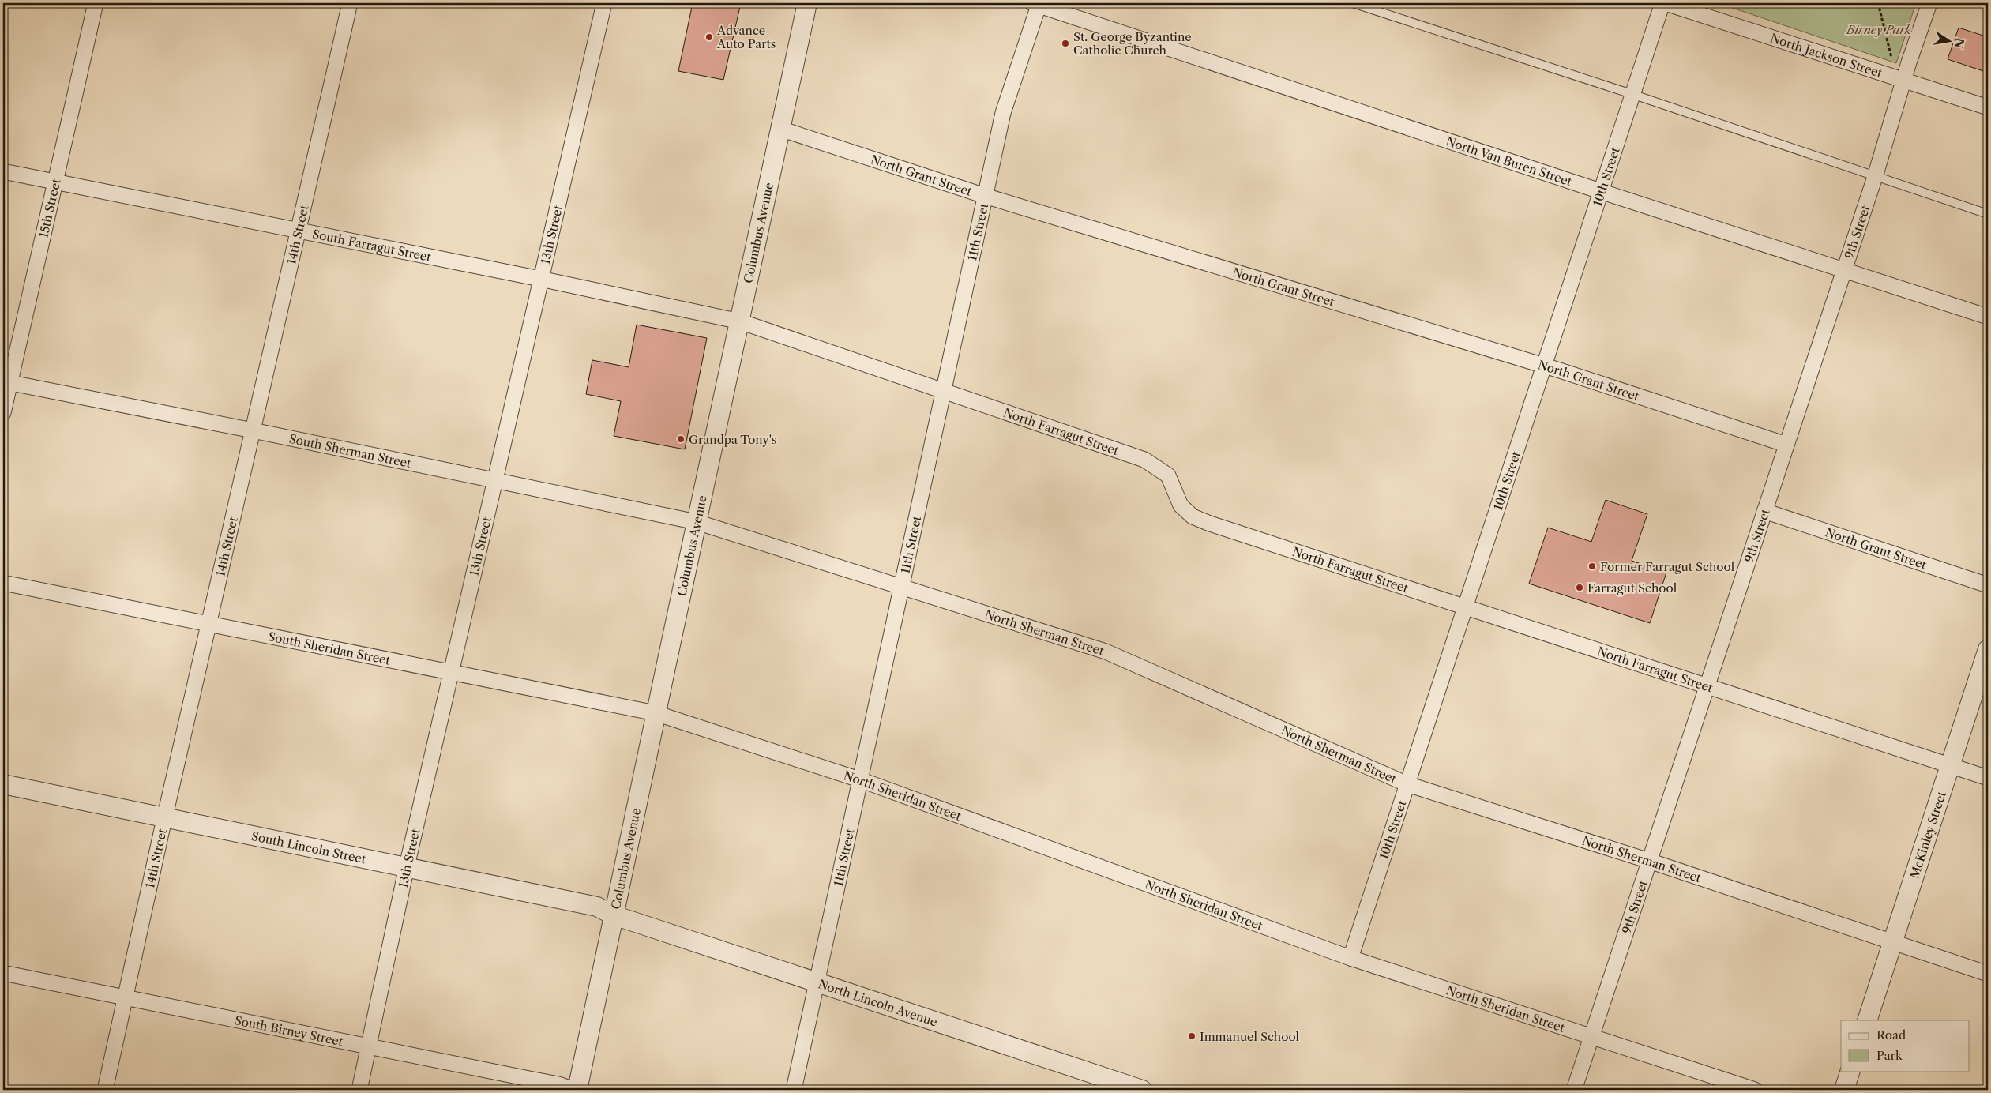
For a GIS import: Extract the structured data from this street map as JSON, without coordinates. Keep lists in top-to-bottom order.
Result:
{
  "streets": {
    "street": [
      "North Jackson Street",
      "North Van Buren Street",
      "North Grant Street",
      "10th Street",
      "15th Street",
      "9th Street",
      "11th Street",
      "Columbus Avenue",
      "14th Street",
      "13th Street",
      "South Farragut Street",
      "North Farragut Street",
      "South Sherman Street",
      "North Sherman Street",
      "South Sheridan Street",
      "North Sheridan Street",
      "McKinley Street",
      "South Lincoln Street",
      "North Lincoln Avenue",
      "South Birney Street"
    ]
  },
  "crossings": [
    ["North Jackson Street", "9th Street"],
    ["North Van Buren Street", "10th Street"],
    ["North Van Buren Street", "9th Street"],
    ["North Van Buren Street", "11th Street"],
    ["North Grant Street", "10th Street"],
    ["North Grant Street", "9th Street"],
    ["North Grant Street", "11th Street"],
    ["North Grant Street", "Columbus Avenue"],
    ["10th Street", "North Farragut Street"],
    ["10th Street", "North Sherman Street"],
    ["10th Street", "North Sheridan Street"],
    ["15th Street", "South Farragut Street"],
    ["15th Street", "South Sherman Street"],
    ["9th Street", "North Farragut Street"],
    ["9th Street", "North Sherman Street"],
    ["9th Street", "North Sheridan Street"],
    ["11th Street", "North Farragut Street"],
    ["11th Street", "North Sherman Street"],
    ["11th Street", "North Sheridan Street"],
    ["11th Street", "North Lincoln Avenue"],
    ["Columbus Avenue", "South Farragut Street"],
    ["Columbus Avenue", "North Farragut Street"],
    ["Columbus Avenue", "South Sherman Street"],
    ["Columbus Avenue", "North Sherman Street"],
    ["Columbus Avenue", "South Sheridan Street"],
    ["Columbus Avenue", "North Sheridan Street"],
    ["Columbus Avenue", "South Lincoln Street"],
    ["Columbus Avenue", "North Lincoln Avenue"],
    ["14th Street", "South Farragut Street"],
    ["14th Street", "South Sherman Street"],
    ["14th Street", "South Sheridan Street"],
    ["14th Street", "South Lincoln Street"],
    ["14th Street", "South Birney Street"],
    ["13th Street", "South Farragut Street"],
    ["13th Street", "South Sherman Street"],
    ["13th Street", "South Sheridan Street"],
    ["13th Street", "South Lincoln Street"],
    ["13th Street", "South Birney Street"],
    ["South Farragut Street", "North Farragut Street"],
    ["North Farragut Street", "McKinley Street"],
    ["South Sherman Street", "North Sherman Street"],
    ["North Sherman Street", "McKinley Street"],
    ["South Sheridan Street", "North Sheridan Street"],
    ["South Lincoln Street", "North Lincoln Avenue"]
  ],
  "parks": ["Birney Park"],
  "places": [
    "Advance Auto Parts",
    "St. George Byzantine Catholic Church",
    "Grandpa Tony's",
    "Former Farragut School",
    "Farragut School",
    "Immanuel School"
  ],
  "legend": ["Road", "Park"],
  "north": "right"
}
